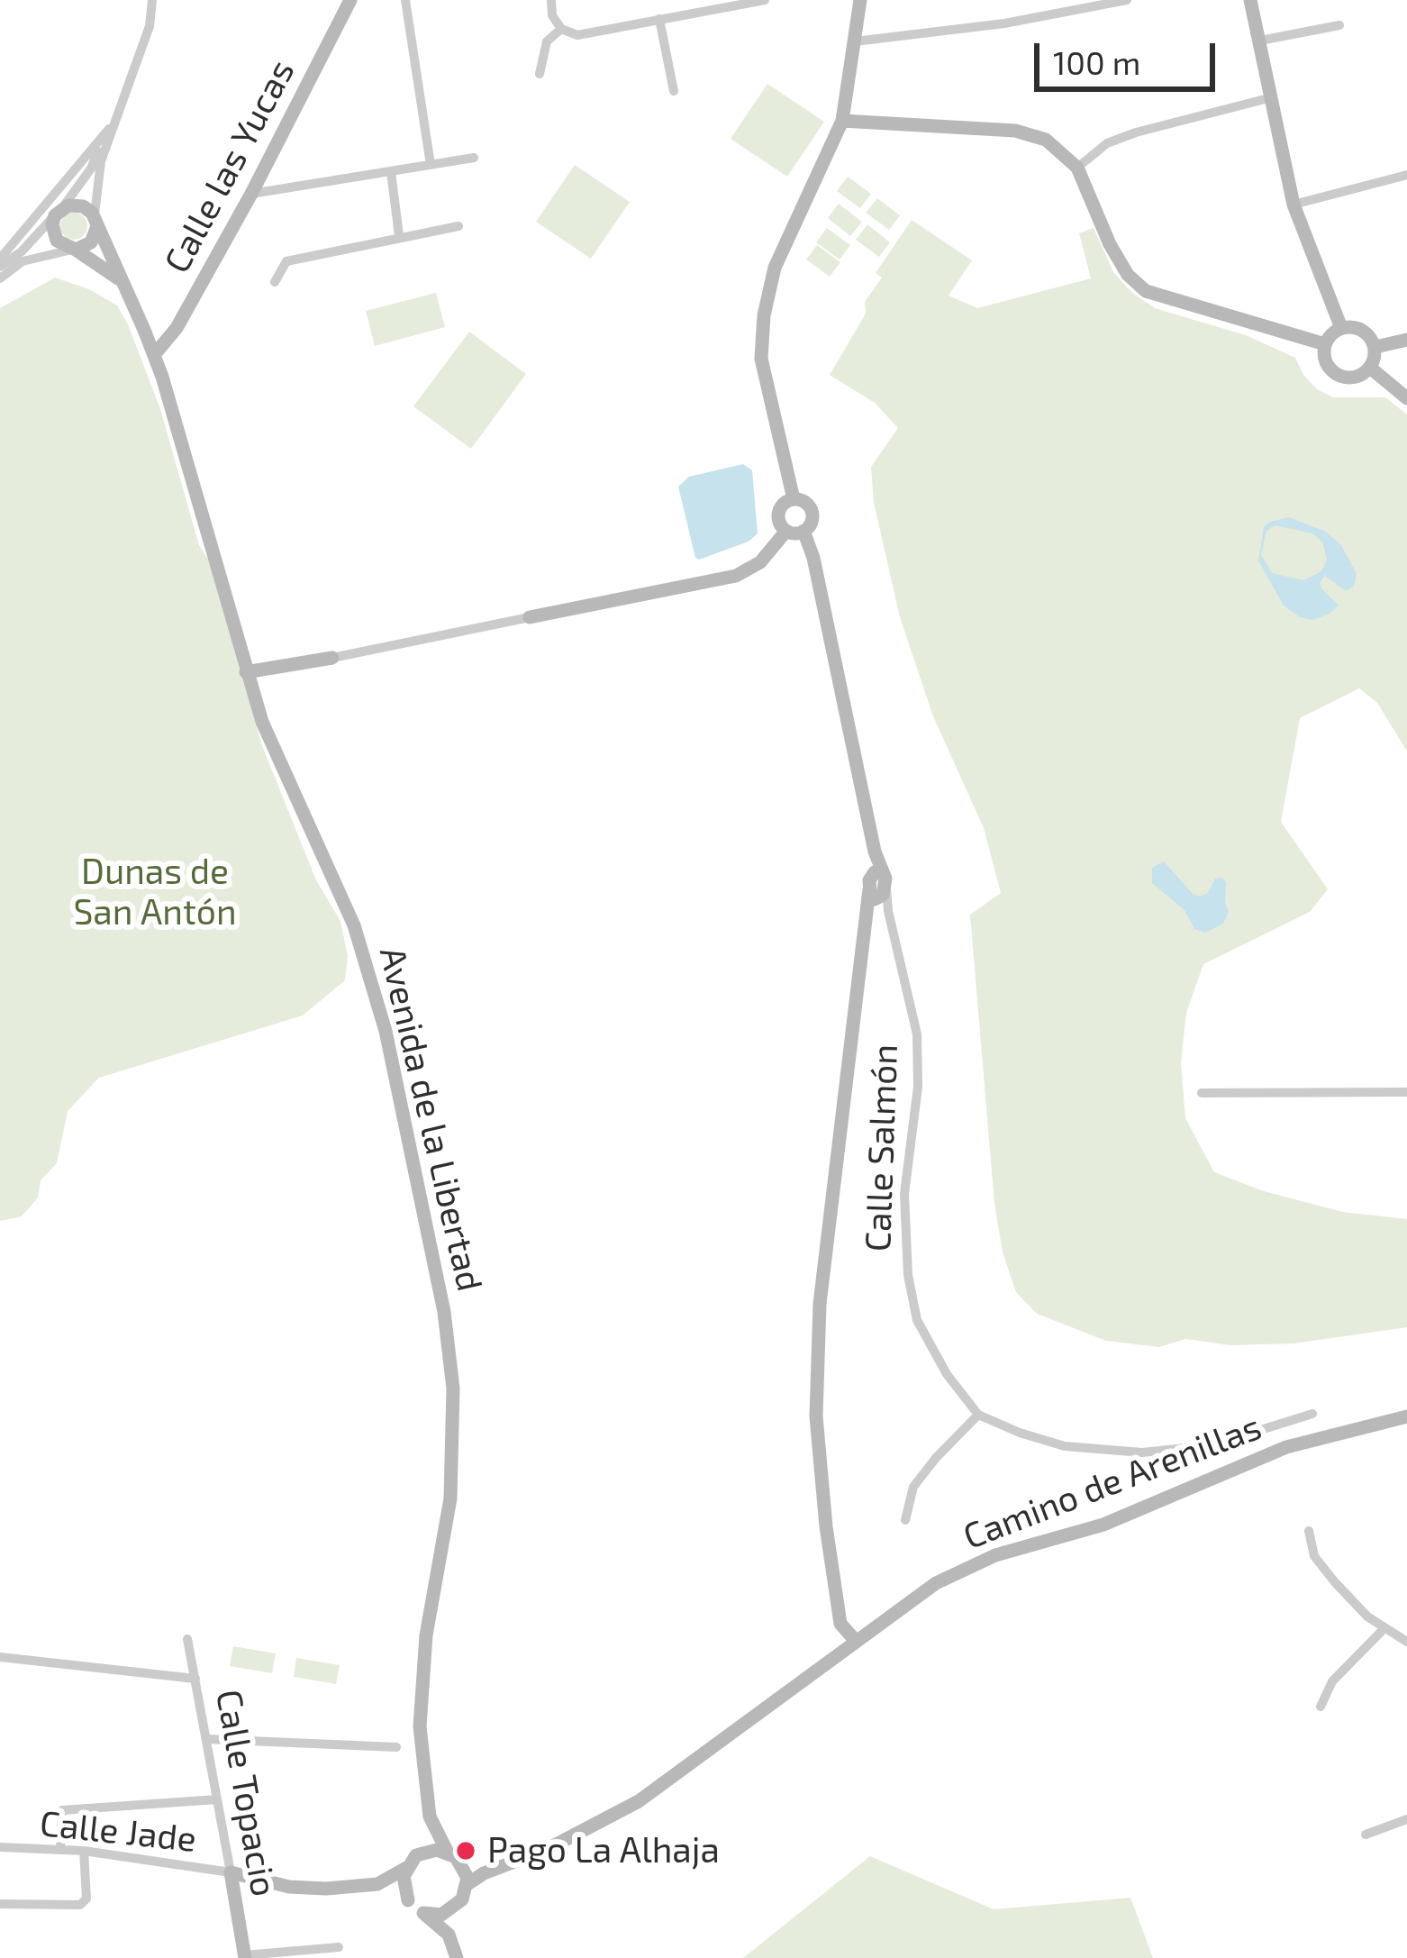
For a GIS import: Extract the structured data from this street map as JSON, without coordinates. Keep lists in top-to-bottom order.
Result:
{
  "streets": {
    "street": [
      "Calle las Yucas",
      "Avenida de la Libertad",
      "Calle Salmón",
      "Camino de Arenillas",
      "Calle Topacio",
      "Calle Jade"
    ]
  },
  "crossings": [
    ["Calle las Yucas", "Avenida de la Libertad"],
    ["Avenida de la Libertad", "Camino de Arenillas"],
    ["Calle Topacio", "Calle Jade"]
  ],
  "parks": ["Dunas de San Antón"],
  "places": ["Pago La Alhaja"],
  "scale_bar": "100 m"
}
